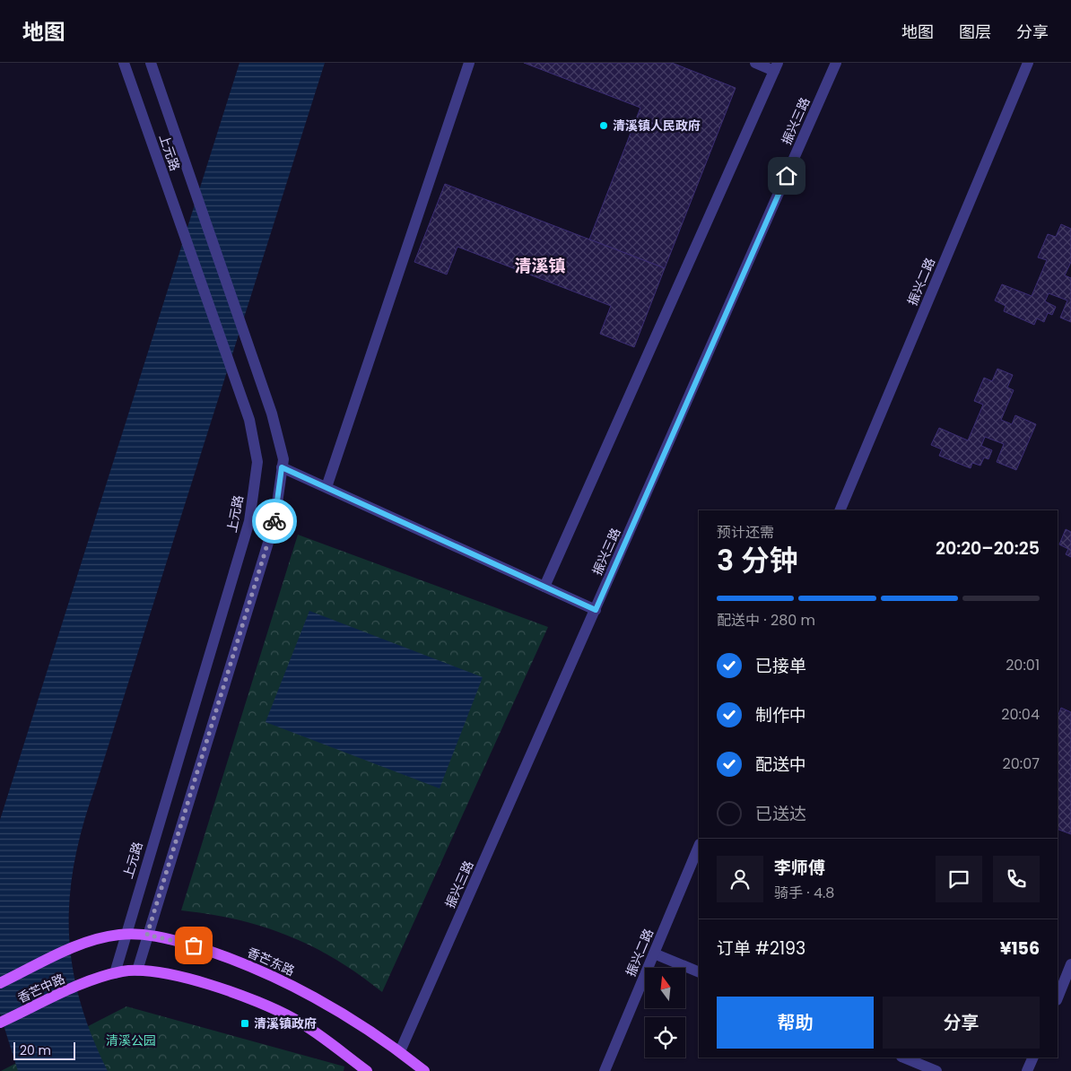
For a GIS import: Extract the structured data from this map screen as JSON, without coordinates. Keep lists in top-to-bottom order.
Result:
{
  "streets": {
    "main road": ["香芒东路", "香芒中路"],
    "street": ["振兴三路", "上元路", "振兴二路"]
  },
  "crossings": [
    ["振兴三路", "香芒东路"],
    ["上元路", "香芒东路"],
    ["上元路", "香芒中路"],
    ["香芒东路", "香芒中路"]
  ],
  "districts": ["清溪镇"],
  "parks": ["清溪公园"],
  "places": {
    "other": ["清溪镇人民政府"],
    "transit": ["清溪镇政府"]
  },
  "scale_bar": "20 m",
  "north": "top",
  "page": {
    "header": "地图",
    "nav": ["地图", "图层", "分享"],
    "heading": ["3 分钟", "预计还需", "20:20–20:25"],
    "panel": [
      "李师傅",
      "骑手 · 4.8",
      "订单 #2193",
      "¥156"
    ],
    "bar": "配送中 · 280 m",
    "list": [
      ["已接单", "20:01"],
      ["制作中", "20:04"],
      ["配送中", "20:07"],
      "已送达"
    ],
    "buttons": ["帮助", "分享"],
    "scale": "20 m"
  }
}
